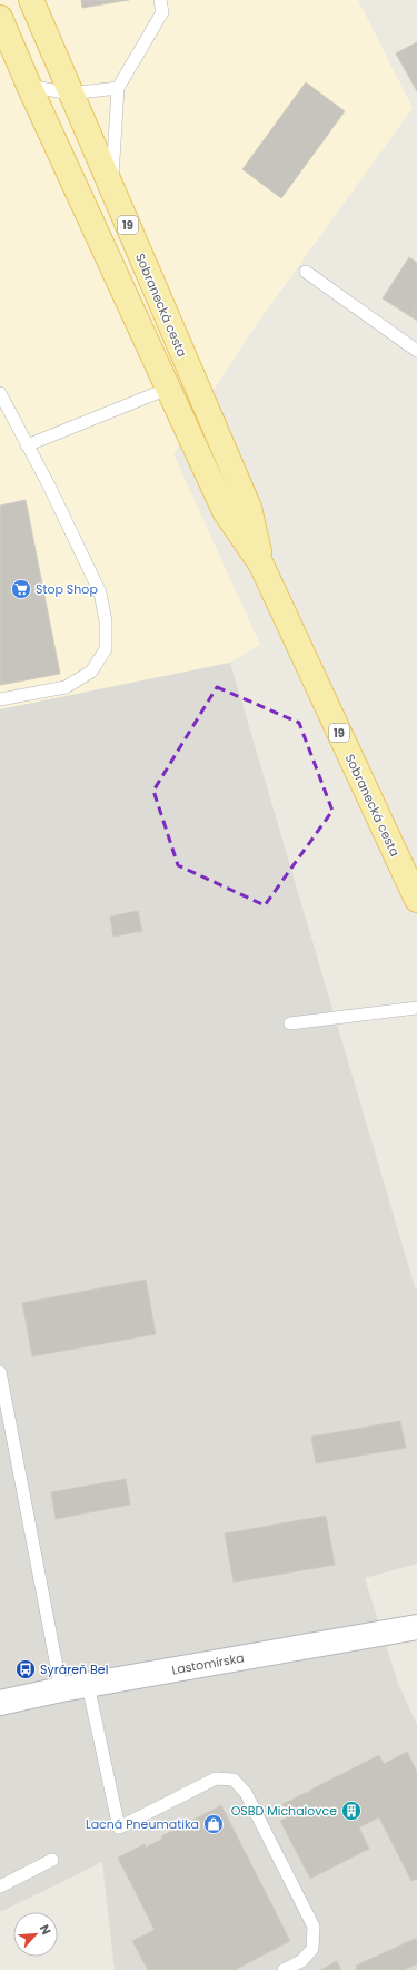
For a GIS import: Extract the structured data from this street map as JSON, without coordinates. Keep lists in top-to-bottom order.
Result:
{
  "streets": {
    "main road": ["19", "Sobranecká cesta"],
    "street": ["Lastomírska"]
  },
  "places": {
    "supermarket": ["Stop Shop"],
    "bus stop": ["Syráreň Bel"],
    "building": ["OSBD Michalovce"],
    "shop": ["Lacná Pneumatika"]
  },
  "north": "top right"
}
